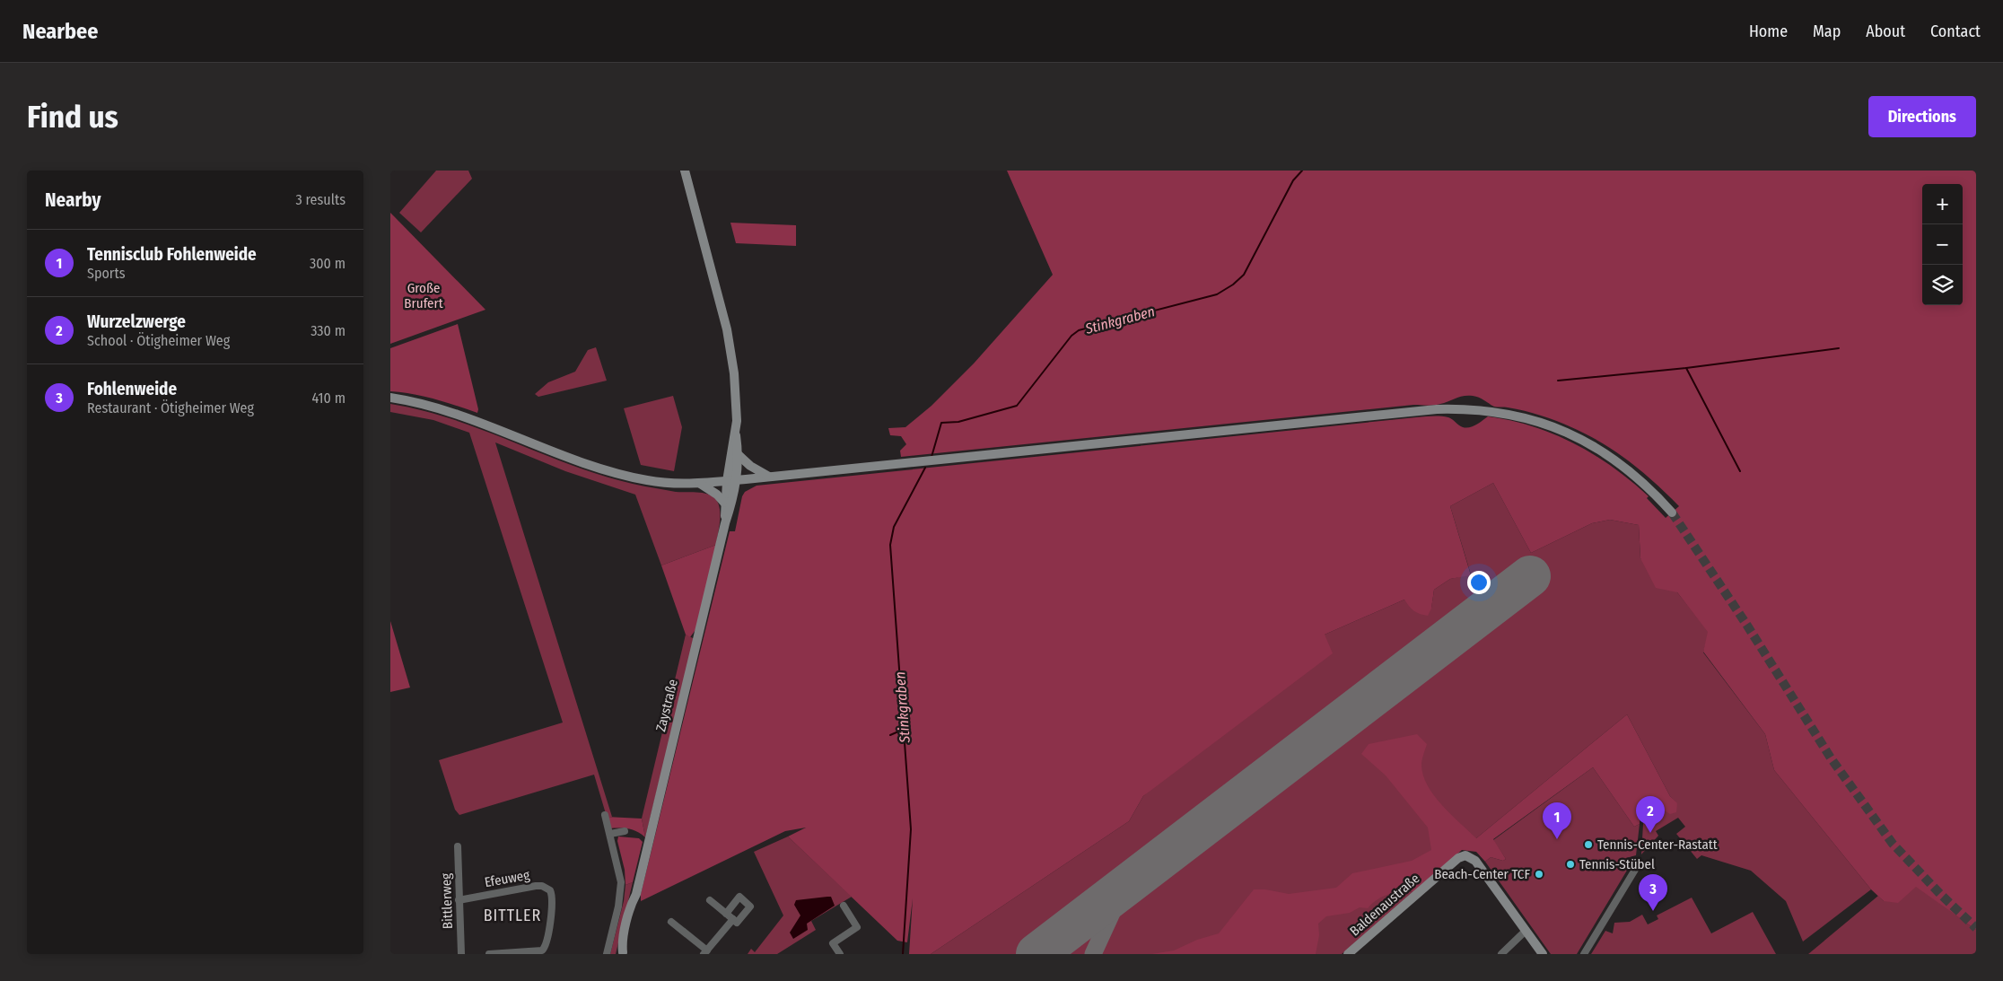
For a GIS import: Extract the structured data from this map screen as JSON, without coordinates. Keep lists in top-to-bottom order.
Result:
{
  "streets": {
    "main road": ["Zaystraße", "Baldenaustraße"],
    "street": ["Efeuweg", "Bittlerweg"]
  },
  "crossings": [
    ["Efeuweg", "Bittlerweg"]
  ],
  "districts": ["BITTLER"],
  "water": ["Stinkgraben"],
  "parks": ["Große Brufert"],
  "places": ["Tennis-Center-Rastatt", "Tennis-Stübel", "Beach-Center TCF"],
  "page": {
    "header": "Nearbee",
    "nav": [
      "Home",
      "Map",
      "About",
      "Contact"
    ],
    "buttons": "Directions",
    "title": "Find us",
    "heading": ["Nearby", "3 results"],
    "map_buttons": ["+", "−"],
    "list": [
      {
        "mark": "1",
        "name": "Tennisclub Fohlenweide",
        "note": "Sports",
        "value": "300 m"
      },
      {
        "mark": "2",
        "name": "Wurzelzwerge",
        "note": "School · Ötigheimer Weg",
        "value": "330 m"
      },
      {
        "mark": "3",
        "name": "Fohlenweide",
        "note": "Restaurant · Ötigheimer Weg",
        "value": "410 m"
      }
    ],
    "pins": ["2", "1", "3"]
  }
}
